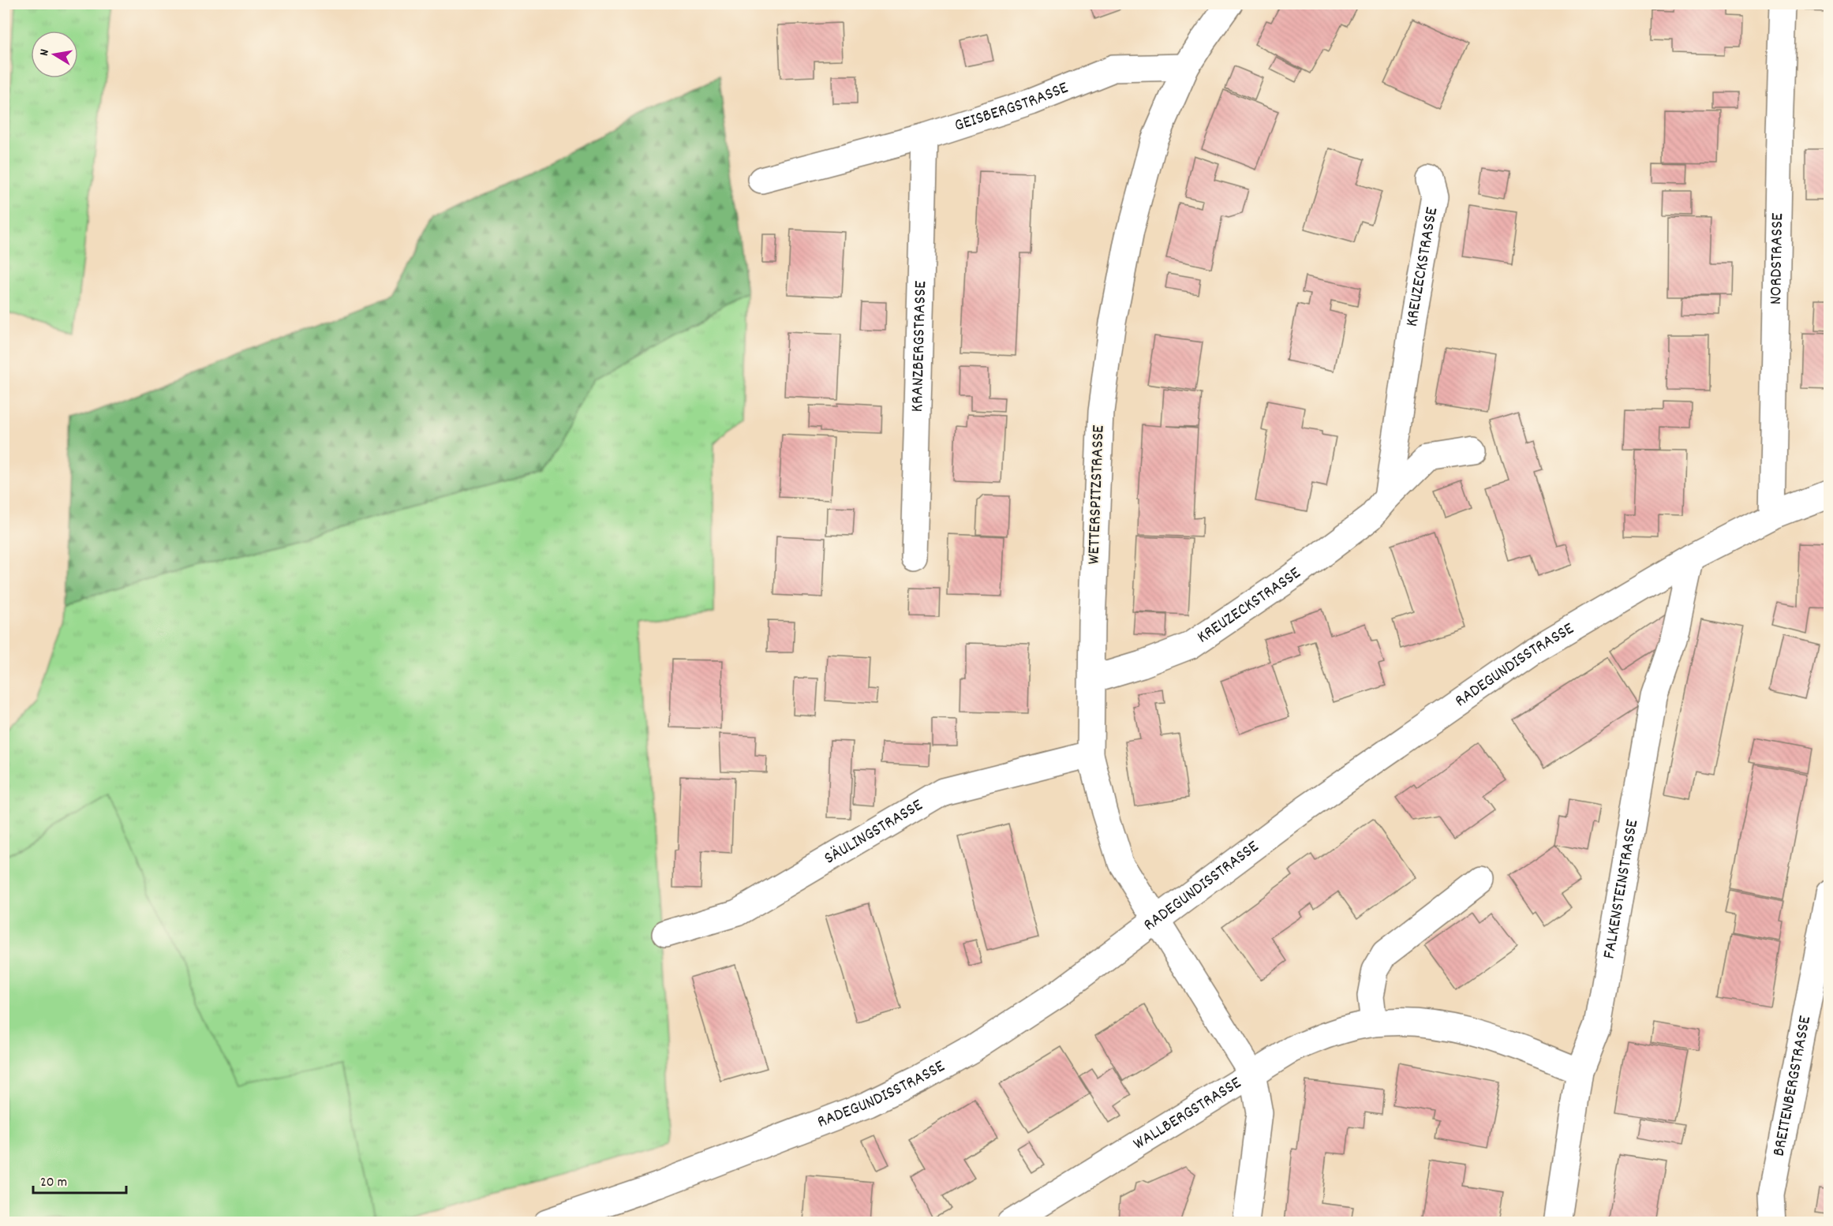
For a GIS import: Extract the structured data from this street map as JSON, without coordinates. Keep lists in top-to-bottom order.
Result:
{
  "streets": {
    "street": [
      "GEISBERGSTRASSE",
      "NORDSTRASSE",
      "KREUZECKSTRASSE",
      "KRANZBERGSTRASSE",
      "WETTERSPITZSTRASSE",
      "RADEGUNDISSTRASSE",
      "SÄULINGSTRASSE",
      "FALKENSTEINSTRASSE",
      "BREITENBERGSTRASSE",
      "WALLBERGSTRASSE"
    ]
  },
  "crossings": [
    ["GEISBERGSTRASSE", "KRANZBERGSTRASSE"],
    ["GEISBERGSTRASSE", "WETTERSPITZSTRASSE"],
    ["NORDSTRASSE", "RADEGUNDISSTRASSE"],
    ["KREUZECKSTRASSE", "WETTERSPITZSTRASSE"],
    ["WETTERSPITZSTRASSE", "RADEGUNDISSTRASSE"],
    ["WETTERSPITZSTRASSE", "SÄULINGSTRASSE"],
    ["WETTERSPITZSTRASSE", "WALLBERGSTRASSE"],
    ["RADEGUNDISSTRASSE", "FALKENSTEINSTRASSE"],
    ["FALKENSTEINSTRASSE", "WALLBERGSTRASSE"]
  ],
  "scale_bar": "20 m",
  "north": "left"
}
